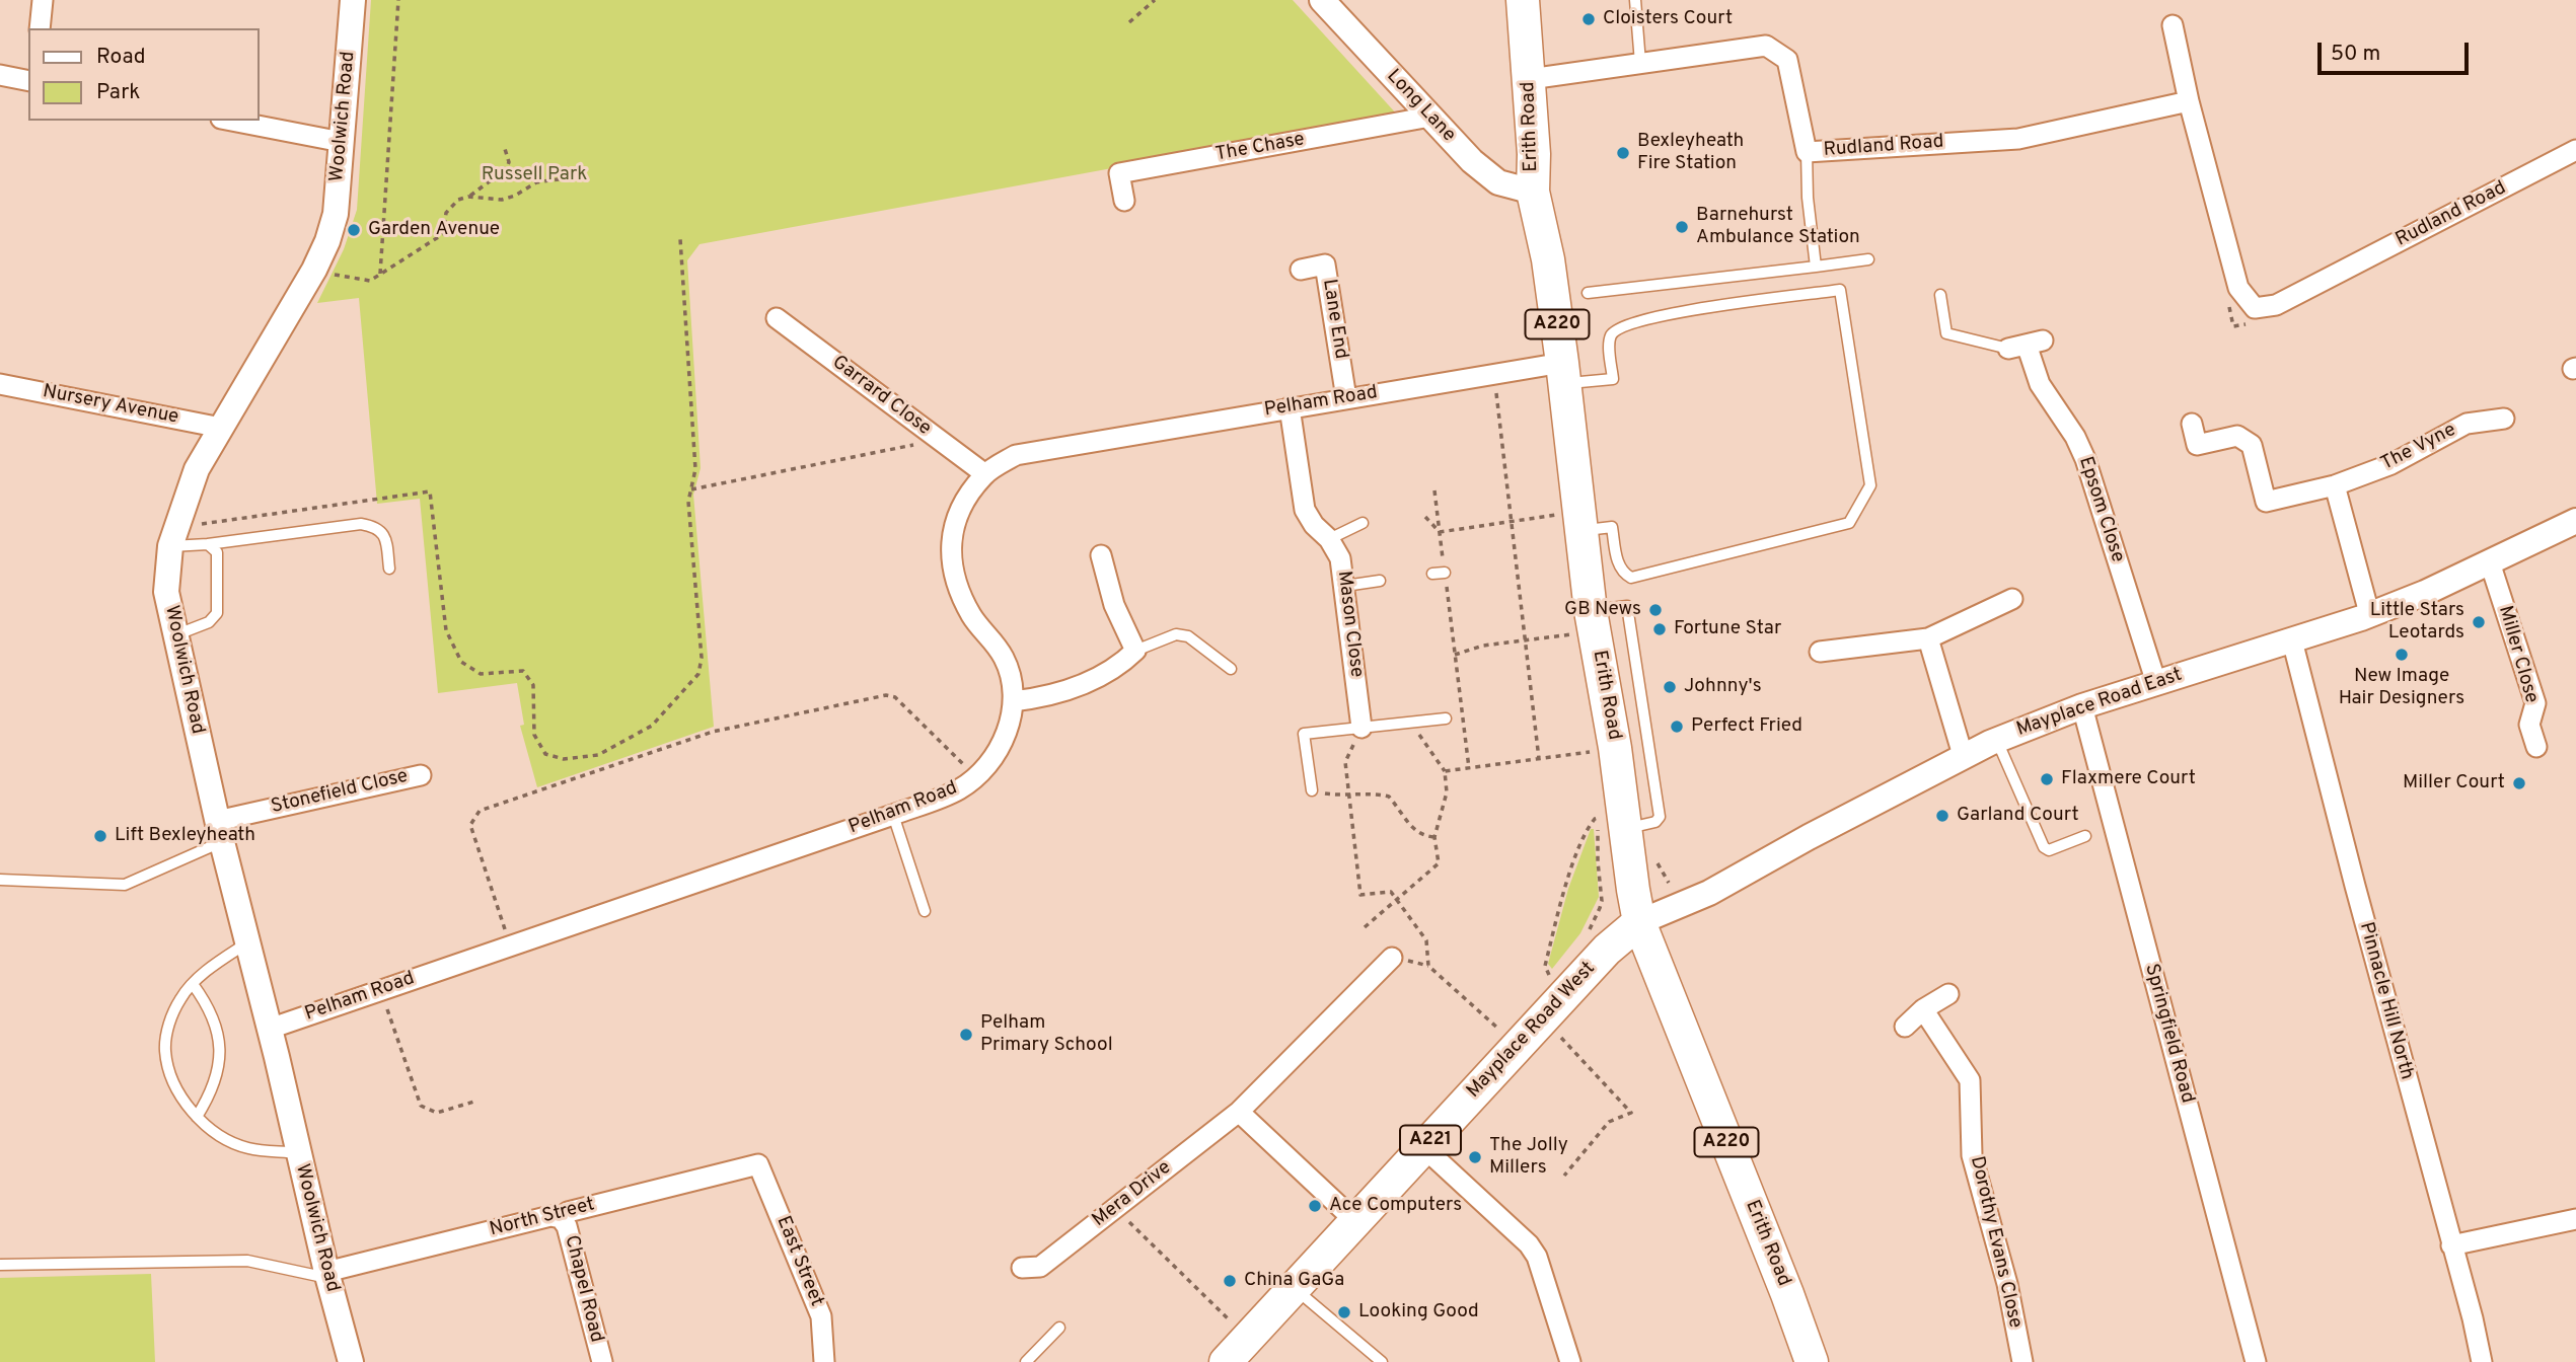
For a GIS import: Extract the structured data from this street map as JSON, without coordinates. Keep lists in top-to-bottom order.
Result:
{
  "streets": {
    "main road": [
      "Erith Road",
      "A220",
      "Mayplace Road West",
      "A221"
    ],
    "street": [
      "Long Lane",
      "Woolwich Road",
      "Rudland Road",
      "The Chase",
      "Lane End",
      "Garrard Close",
      "Pelham Road",
      "Nursery Avenue",
      "The Vyne",
      "Epsom Close",
      "Mason Close",
      "Miller Close",
      "Mayplace Road East",
      "Stonefield Close",
      "Pinnacle Hill North",
      "Springfield Road",
      "Mera Drive",
      "North Street",
      "Dorothy Evans Close",
      "East Street",
      "Chapel Road"
    ]
  },
  "crossings": [
    ["Long Lane", "Erith Road"],
    ["Long Lane", "The Chase"],
    ["Woolwich Road", "Pelham Road"],
    ["Woolwich Road", "Nursery Avenue"],
    ["Woolwich Road", "Stonefield Close"],
    ["Woolwich Road", "North Street"],
    ["Erith Road", "Rudland Road"],
    ["Erith Road", "Pelham Road"],
    ["Erith Road", "Mayplace Road East"],
    ["Erith Road", "Mayplace Road West"],
    ["Lane End", "Pelham Road"],
    ["Garrard Close", "Pelham Road"],
    ["Pelham Road", "Mason Close"],
    ["Epsom Close", "Mayplace Road East"],
    ["Miller Close", "Mayplace Road East"],
    ["Mayplace Road East", "Pinnacle Hill North"],
    ["Mayplace Road East", "Mayplace Road West"],
    ["Mayplace Road East", "Springfield Road"],
    ["North Street", "East Street"],
    ["North Street", "Chapel Road"]
  ],
  "parks": ["Russell Park"],
  "places": [
    "Cloisters Court",
    "Bexleyheath Fire Station",
    "Barnehurst Ambulance Station",
    "Garden Avenue",
    "GB News",
    "Little Stars Leotards",
    "Fortune Star",
    "New Image Hair Designers",
    "Johnny's",
    "Perfect Fried",
    "Flaxmere Court",
    "Miller Court",
    "Garland Court",
    "Lift Bexleyheath",
    "Pelham Primary School",
    "The Jolly Millers",
    "Ace Computers",
    "China GaGa",
    "Looking Good"
  ],
  "legend": ["Road", "Park"],
  "scale_bar": "50 m"
}
